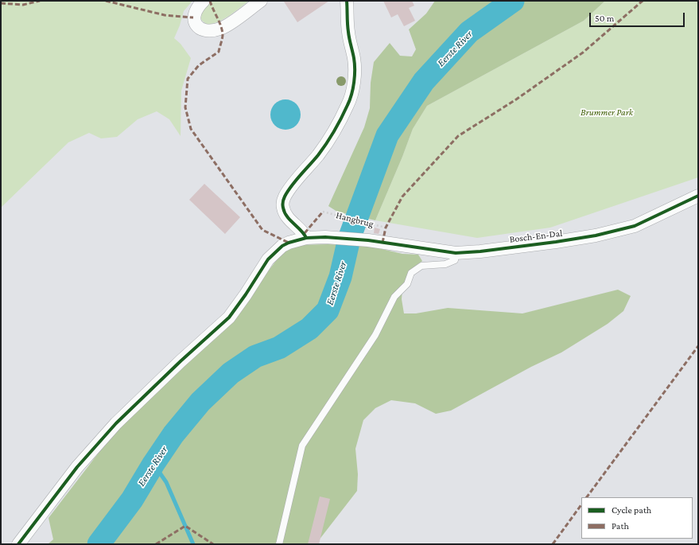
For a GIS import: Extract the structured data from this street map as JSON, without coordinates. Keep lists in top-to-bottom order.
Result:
{
  "streets": {
    "street": ["Bosch-En-Dal"],
    "path": ["Hangbrug"]
  },
  "water": ["Eerste River"],
  "parks": ["Brummer Park"],
  "legend": ["Cycle path", "Path"],
  "scale_bar": "50 m"
}
